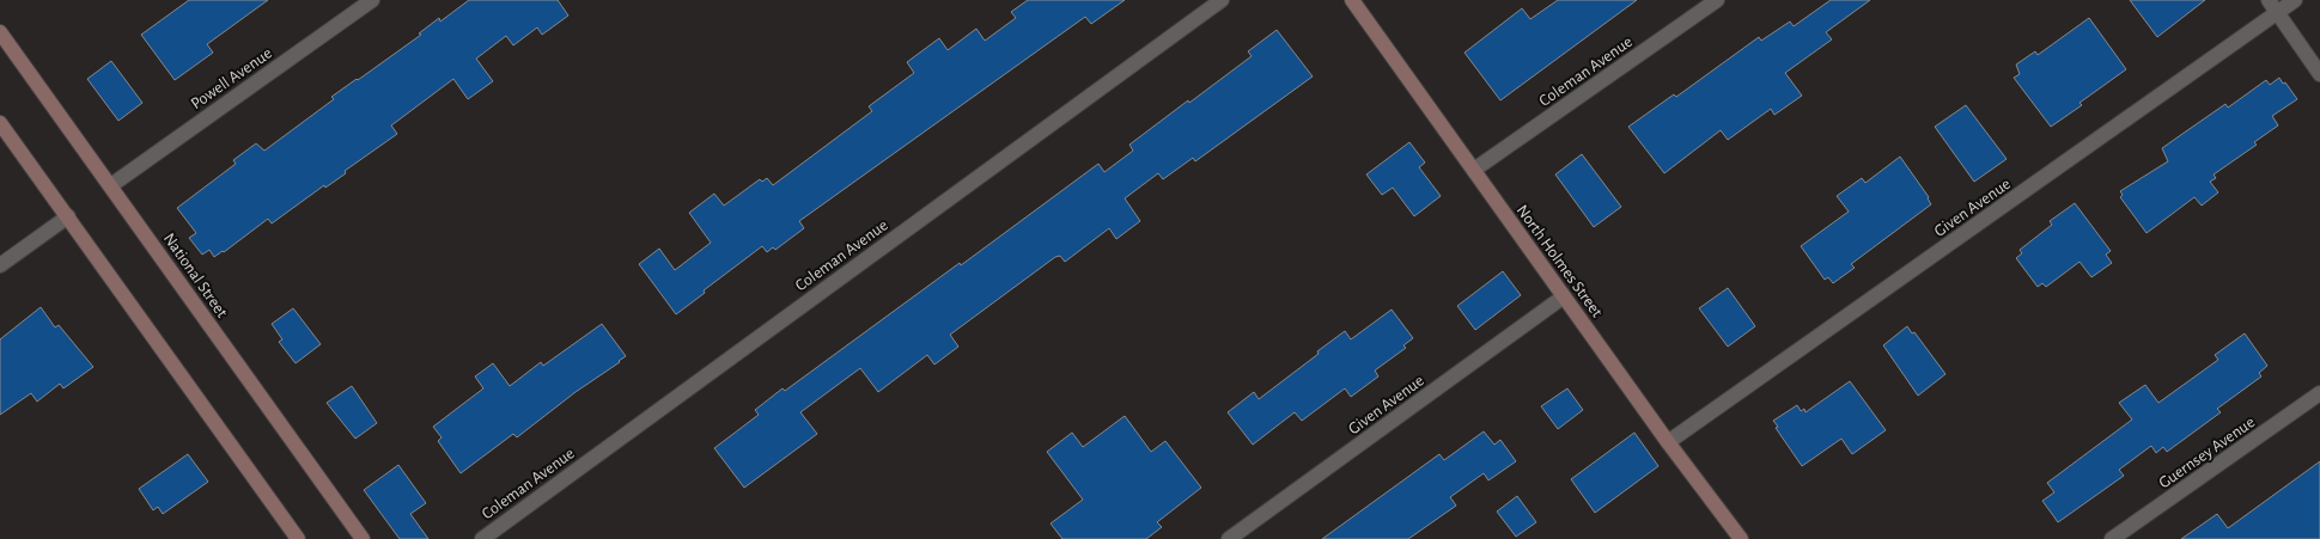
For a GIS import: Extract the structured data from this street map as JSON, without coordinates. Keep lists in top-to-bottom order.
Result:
{
  "streets": {
    "main road": ["North Holmes Street", "National Street"],
    "street": [
      "Coleman Avenue",
      "Powell Avenue",
      "Given Avenue",
      "Guernsey Avenue"
    ]
  },
  "crossings": [
    ["Coleman Avenue", "North Holmes Street"],
    ["Powell Avenue", "National Street"],
    ["Given Avenue", "North Holmes Street"]
  ]
}
